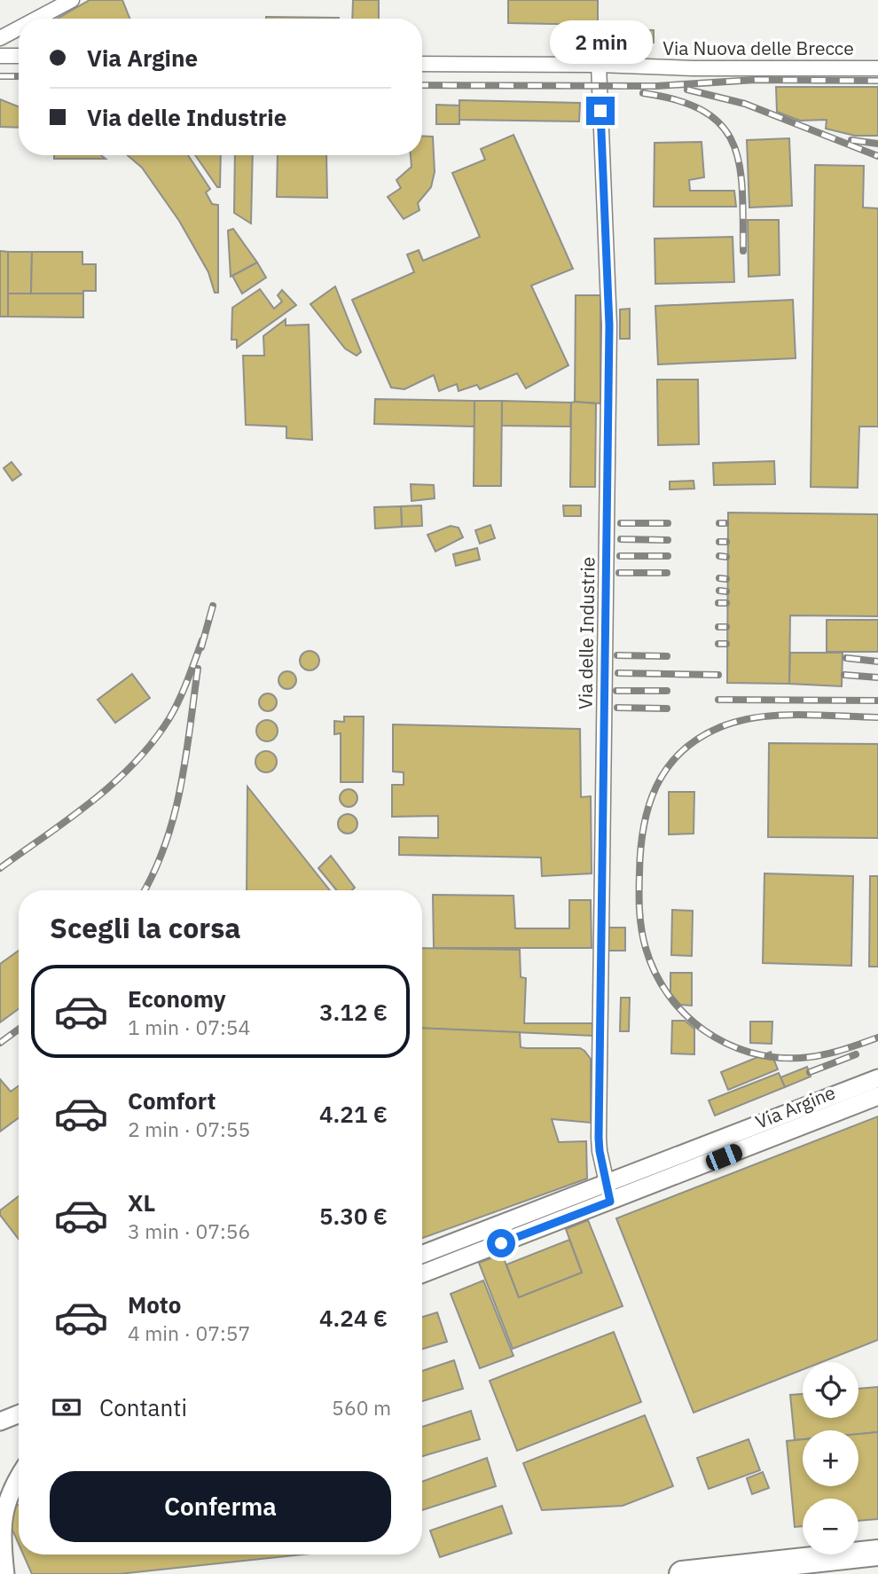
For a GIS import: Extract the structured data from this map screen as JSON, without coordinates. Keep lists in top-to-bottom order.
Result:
{
  "streets": {
    "street": ["Via Nuova delle Brecce", "Via delle Industrie", "Via Argine"]
  },
  "crossings": [
    ["Via Nuova delle Brecce", "Via delle Industrie"],
    ["Via delle Industrie", "Via Argine"]
  ],
  "page": {
    "banner": ["Via Argine", "Via delle Industrie"],
    "bubble": "2 min",
    "heading": "Scegli la corsa",
    "list": [
      {
        "name": "Economy",
        "note": "1 min · 07:54",
        "value": "3.12 €"
      },
      {
        "name": "Comfort",
        "note": "2 min · 07:55",
        "value": "4.21 €"
      },
      {
        "name": "XL",
        "note": "3 min · 07:56",
        "value": "5.30 €"
      },
      {
        "name": "Moto",
        "note": "4 min · 07:57",
        "value": "4.24 €"
      }
    ],
    "map_buttons": ["+", "−"],
    "pay": ["Contanti", "560 m"],
    "buttons": "Conferma"
  }
}
